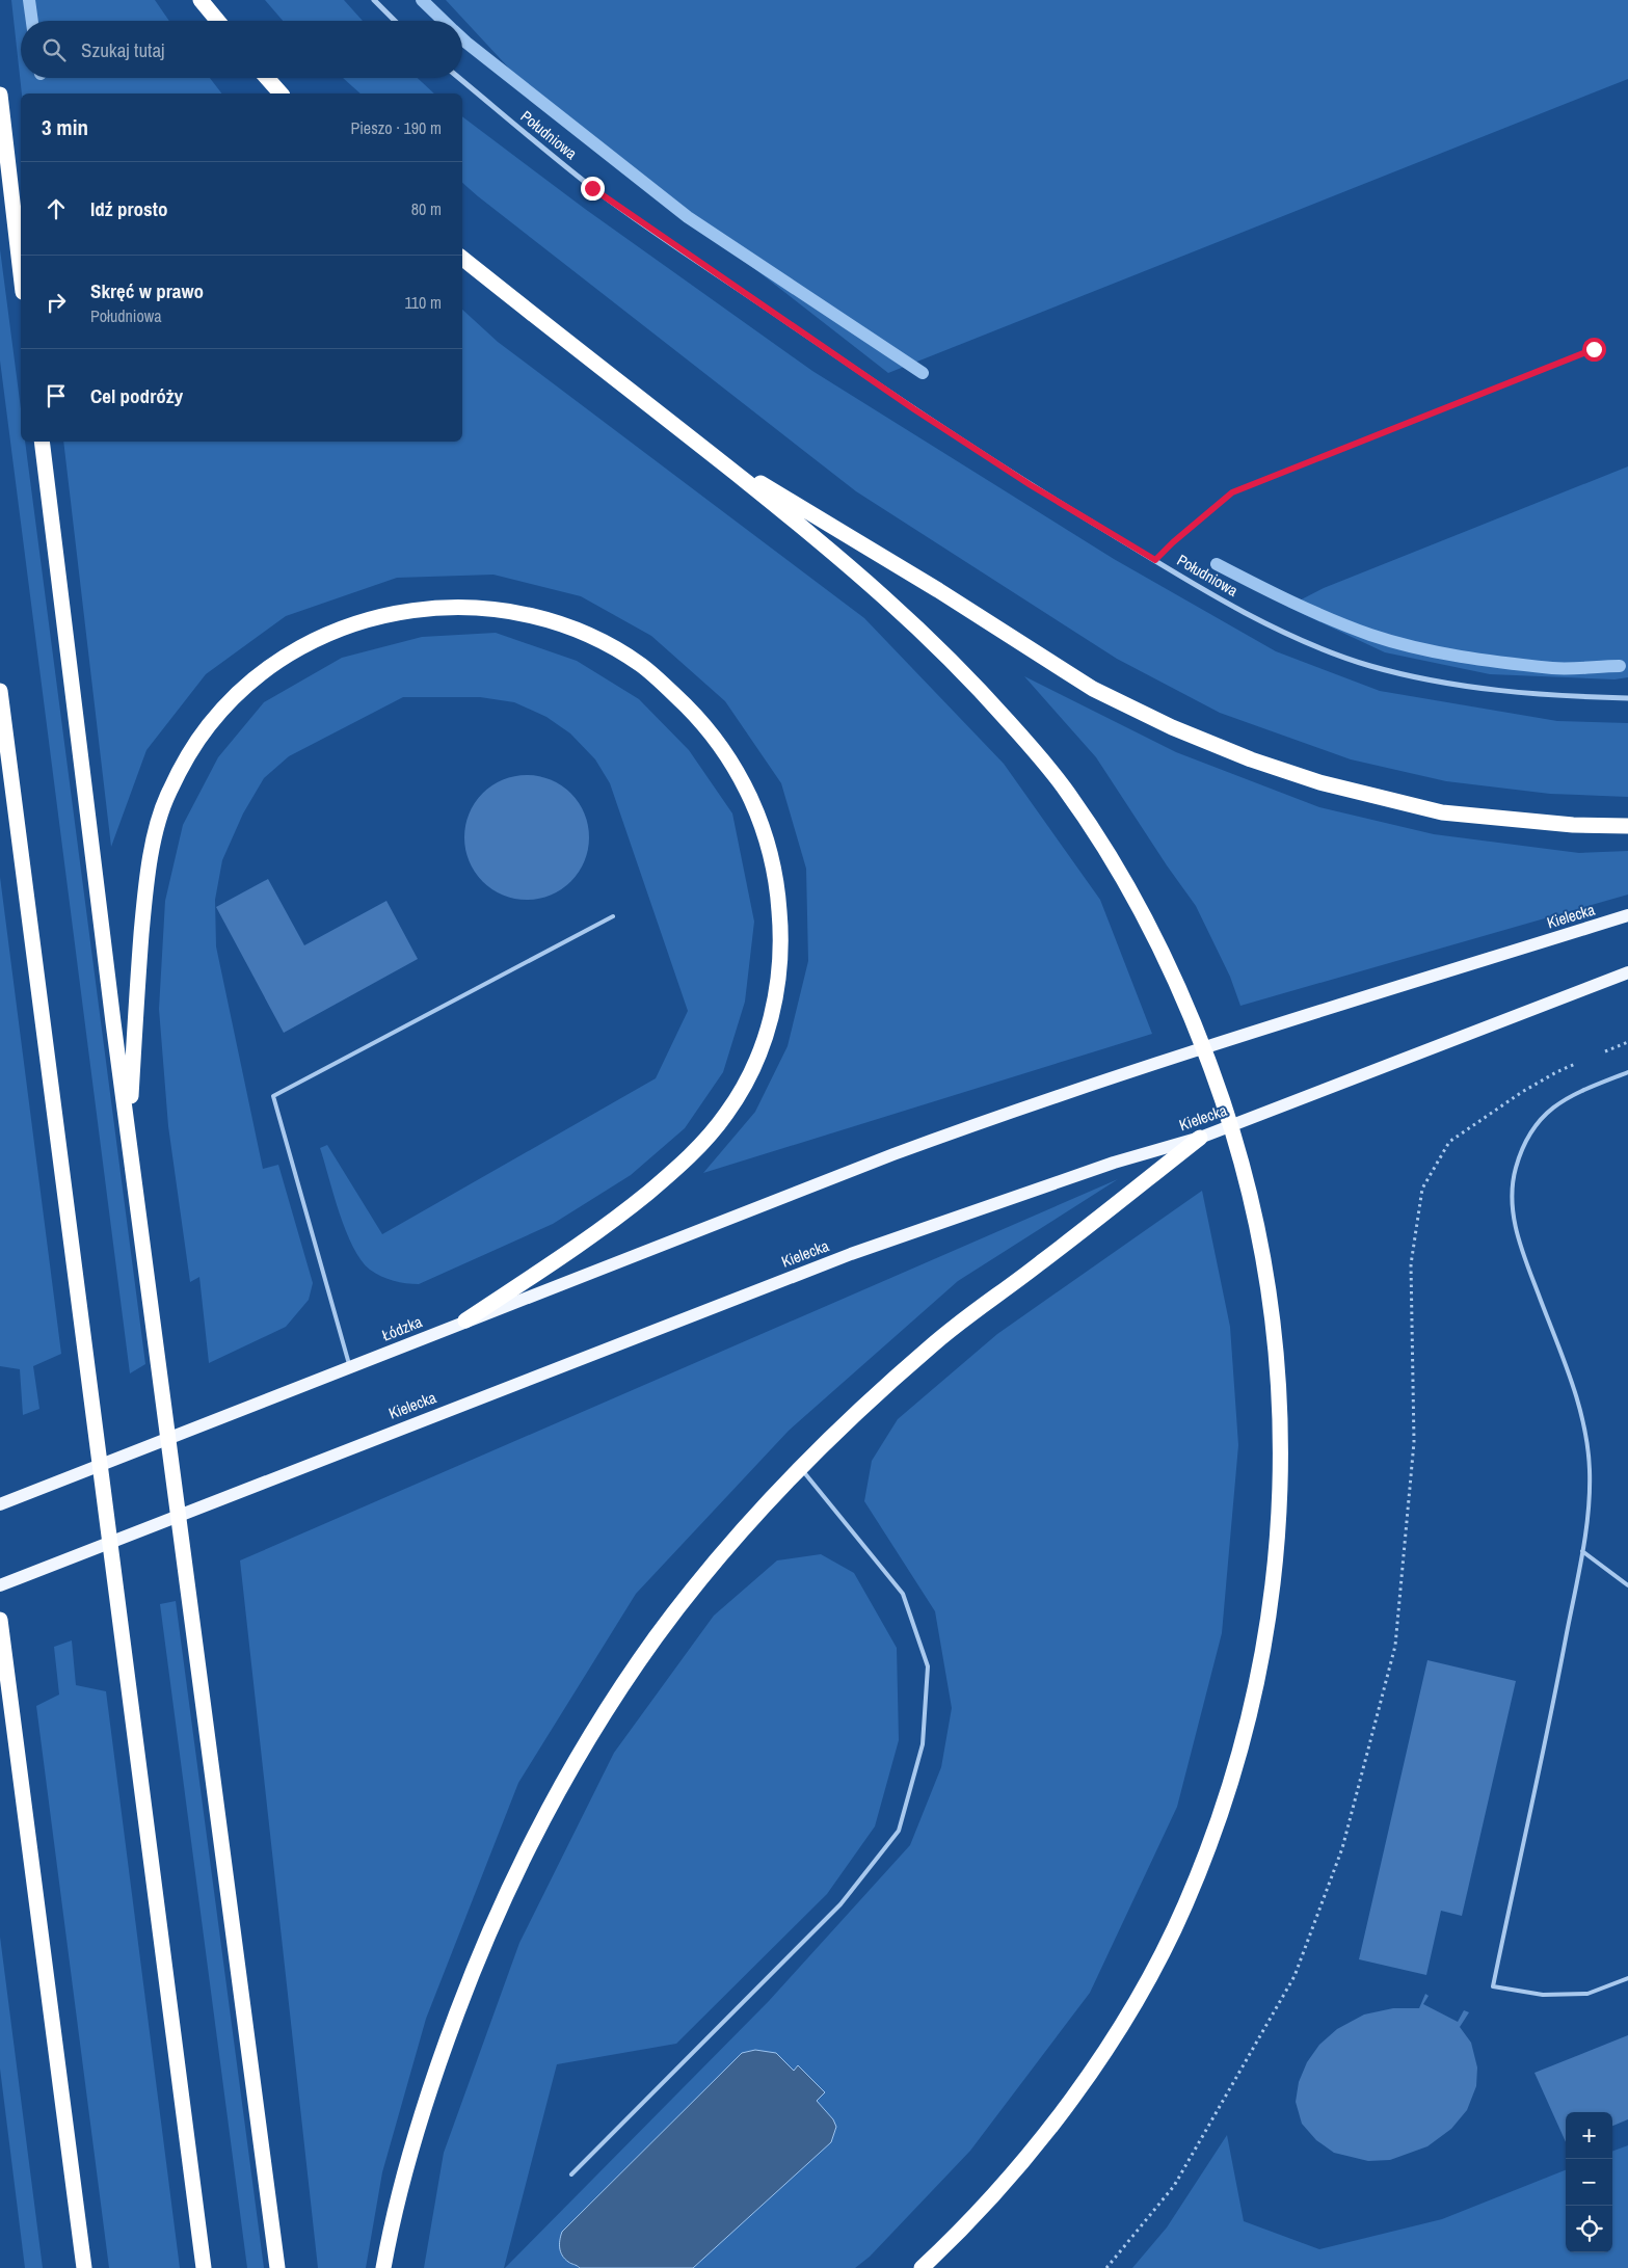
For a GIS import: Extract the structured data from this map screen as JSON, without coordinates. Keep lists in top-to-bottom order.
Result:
{
  "streets": {
    "main road": ["Kielecka", "Łódzka"],
    "street": ["Południowa"]
  },
  "crossings": [
    ["Kielecka", "Łódzka"]
  ],
  "page": {
    "search": "Szukaj tutaj",
    "heading": ["3 min", "Pieszo · 190 m"],
    "list": [
      ["Idź prosto", "80 m"],
      ["Skręć w prawo", "Południowa", "110 m"],
      "Cel podróży"
    ],
    "map_buttons": ["+", "−"]
  }
}
